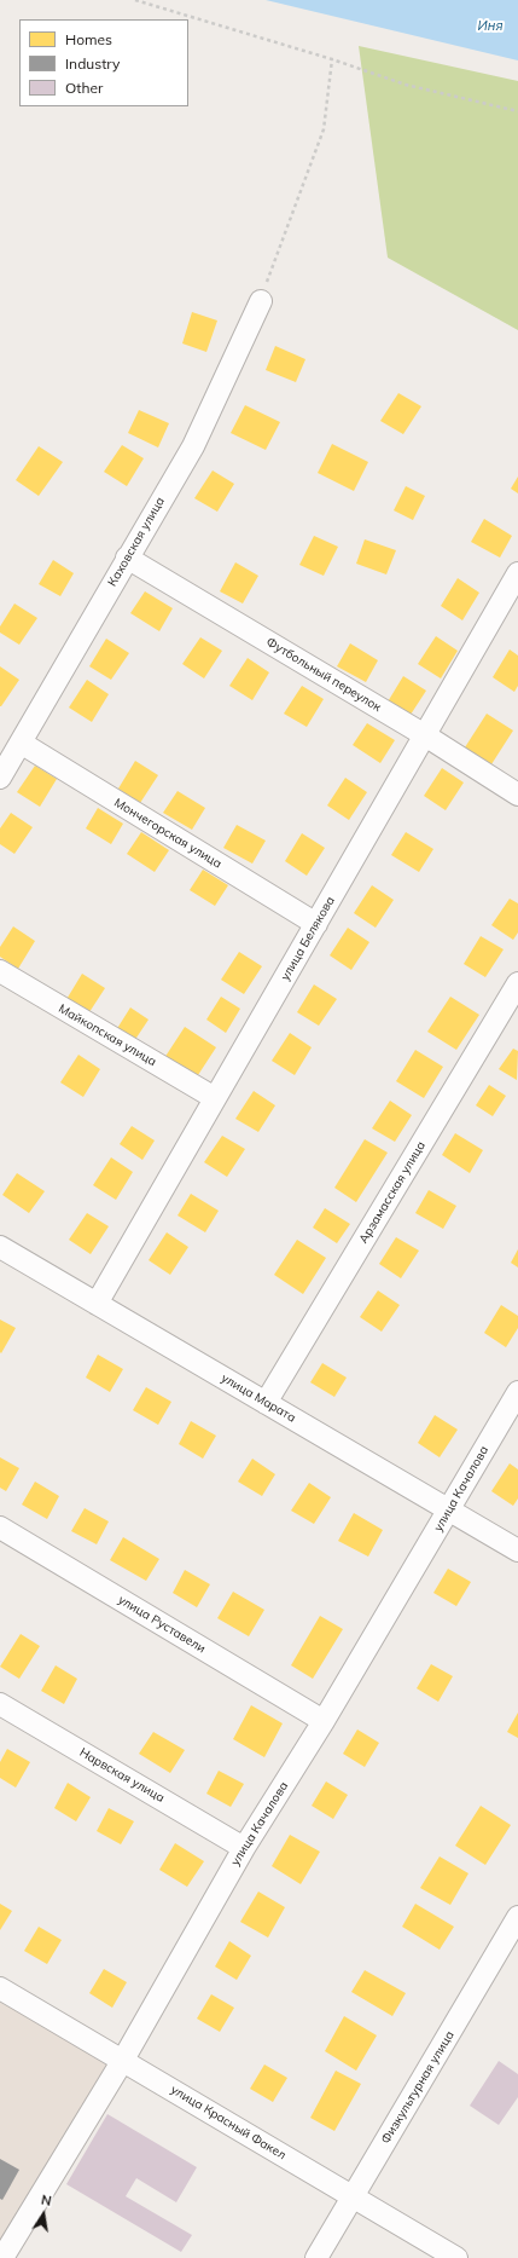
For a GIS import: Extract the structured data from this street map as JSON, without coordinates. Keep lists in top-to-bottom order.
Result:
{
  "streets": {
    "street": [
      "Каховская улица",
      "Футбольный переулок",
      "Мончегорская улица",
      "улица Белякова",
      "Майкопская улица",
      "Арзамасская улица",
      "улица Марата",
      "улица Качалова",
      "улица Руставели",
      "Нарвская улица",
      "Физкультурная улица",
      "улица Красный Факел"
    ]
  },
  "crossings": [
    ["Каховская улица", "Футбольный переулок"],
    ["Каховская улица", "Мончегорская улица"],
    ["Футбольный переулок", "улица Белякова"],
    ["Мончегорская улица", "улица Белякова"],
    ["улица Белякова", "Майкопская улица"],
    ["улица Белякова", "улица Марата"],
    ["Арзамасская улица", "улица Марата"],
    ["улица Марата", "улица Качалова"],
    ["улица Качалова", "улица Руставели"],
    ["улица Качалова", "Нарвская улица"],
    ["улица Качалова", "улица Красный Факел"],
    ["Физкультурная улица", "улица Красный Факел"]
  ],
  "water": ["Иня"],
  "legend": ["Homes", "Industry", "Other"],
  "north": "top"
}
